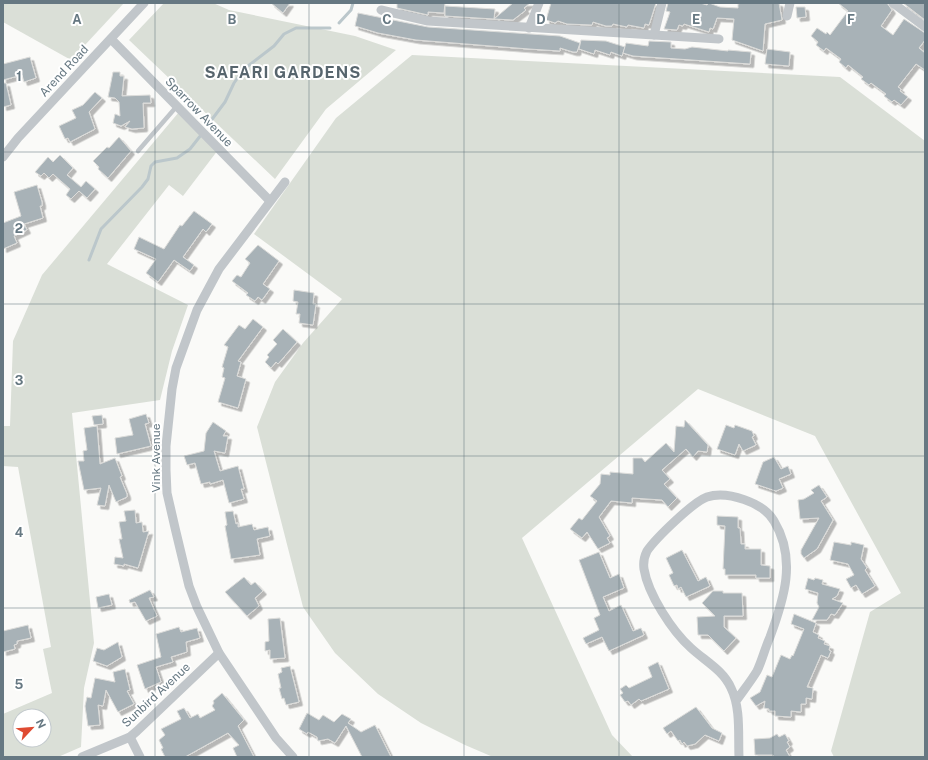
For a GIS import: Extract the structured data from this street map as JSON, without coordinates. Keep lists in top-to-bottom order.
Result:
{
  "streets": {
    "street": [
      "Arend Road",
      "Sparrow Avenue",
      "Vink Avenue",
      "Sunbird Avenue"
    ]
  },
  "crossings": [
    ["Arend Road", "Sparrow Avenue"],
    ["Sparrow Avenue", "Vink Avenue"],
    ["Vink Avenue", "Sunbird Avenue"]
  ],
  "districts": ["SAFARI GARDENS"],
  "north": "top right",
  "grid": {
    "columns": [
      "A",
      "B",
      "C",
      "D",
      "E",
      "F"
    ],
    "rows": [
      "1",
      "2",
      "3",
      "4",
      "5"
    ]
  }
}
